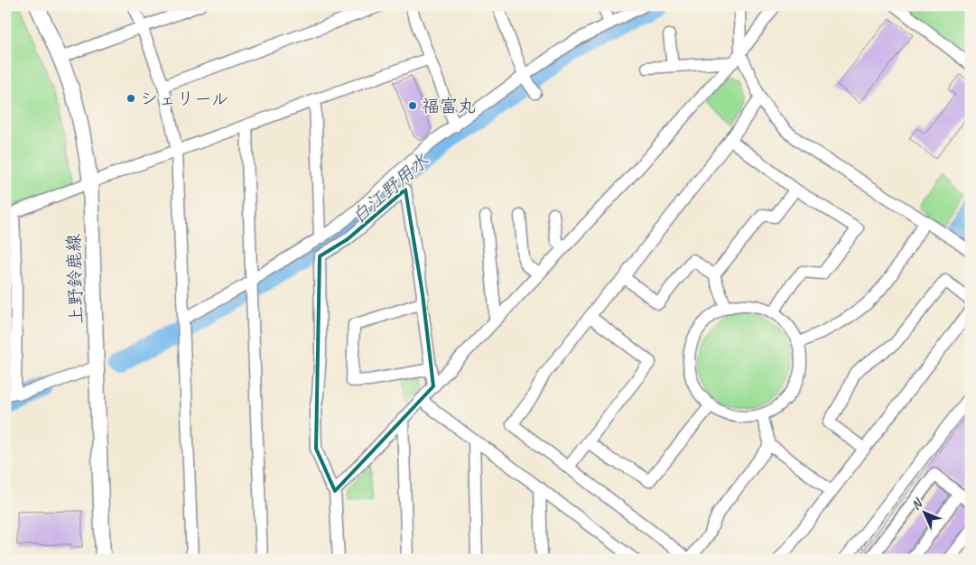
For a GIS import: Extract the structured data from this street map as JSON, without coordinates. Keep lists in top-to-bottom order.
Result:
{
  "streets": {
    "main road": ["上野鈴鹿線"]
  },
  "water": ["白江野用水"],
  "places": ["シェリール", "福富丸"],
  "north": "top left"
}
